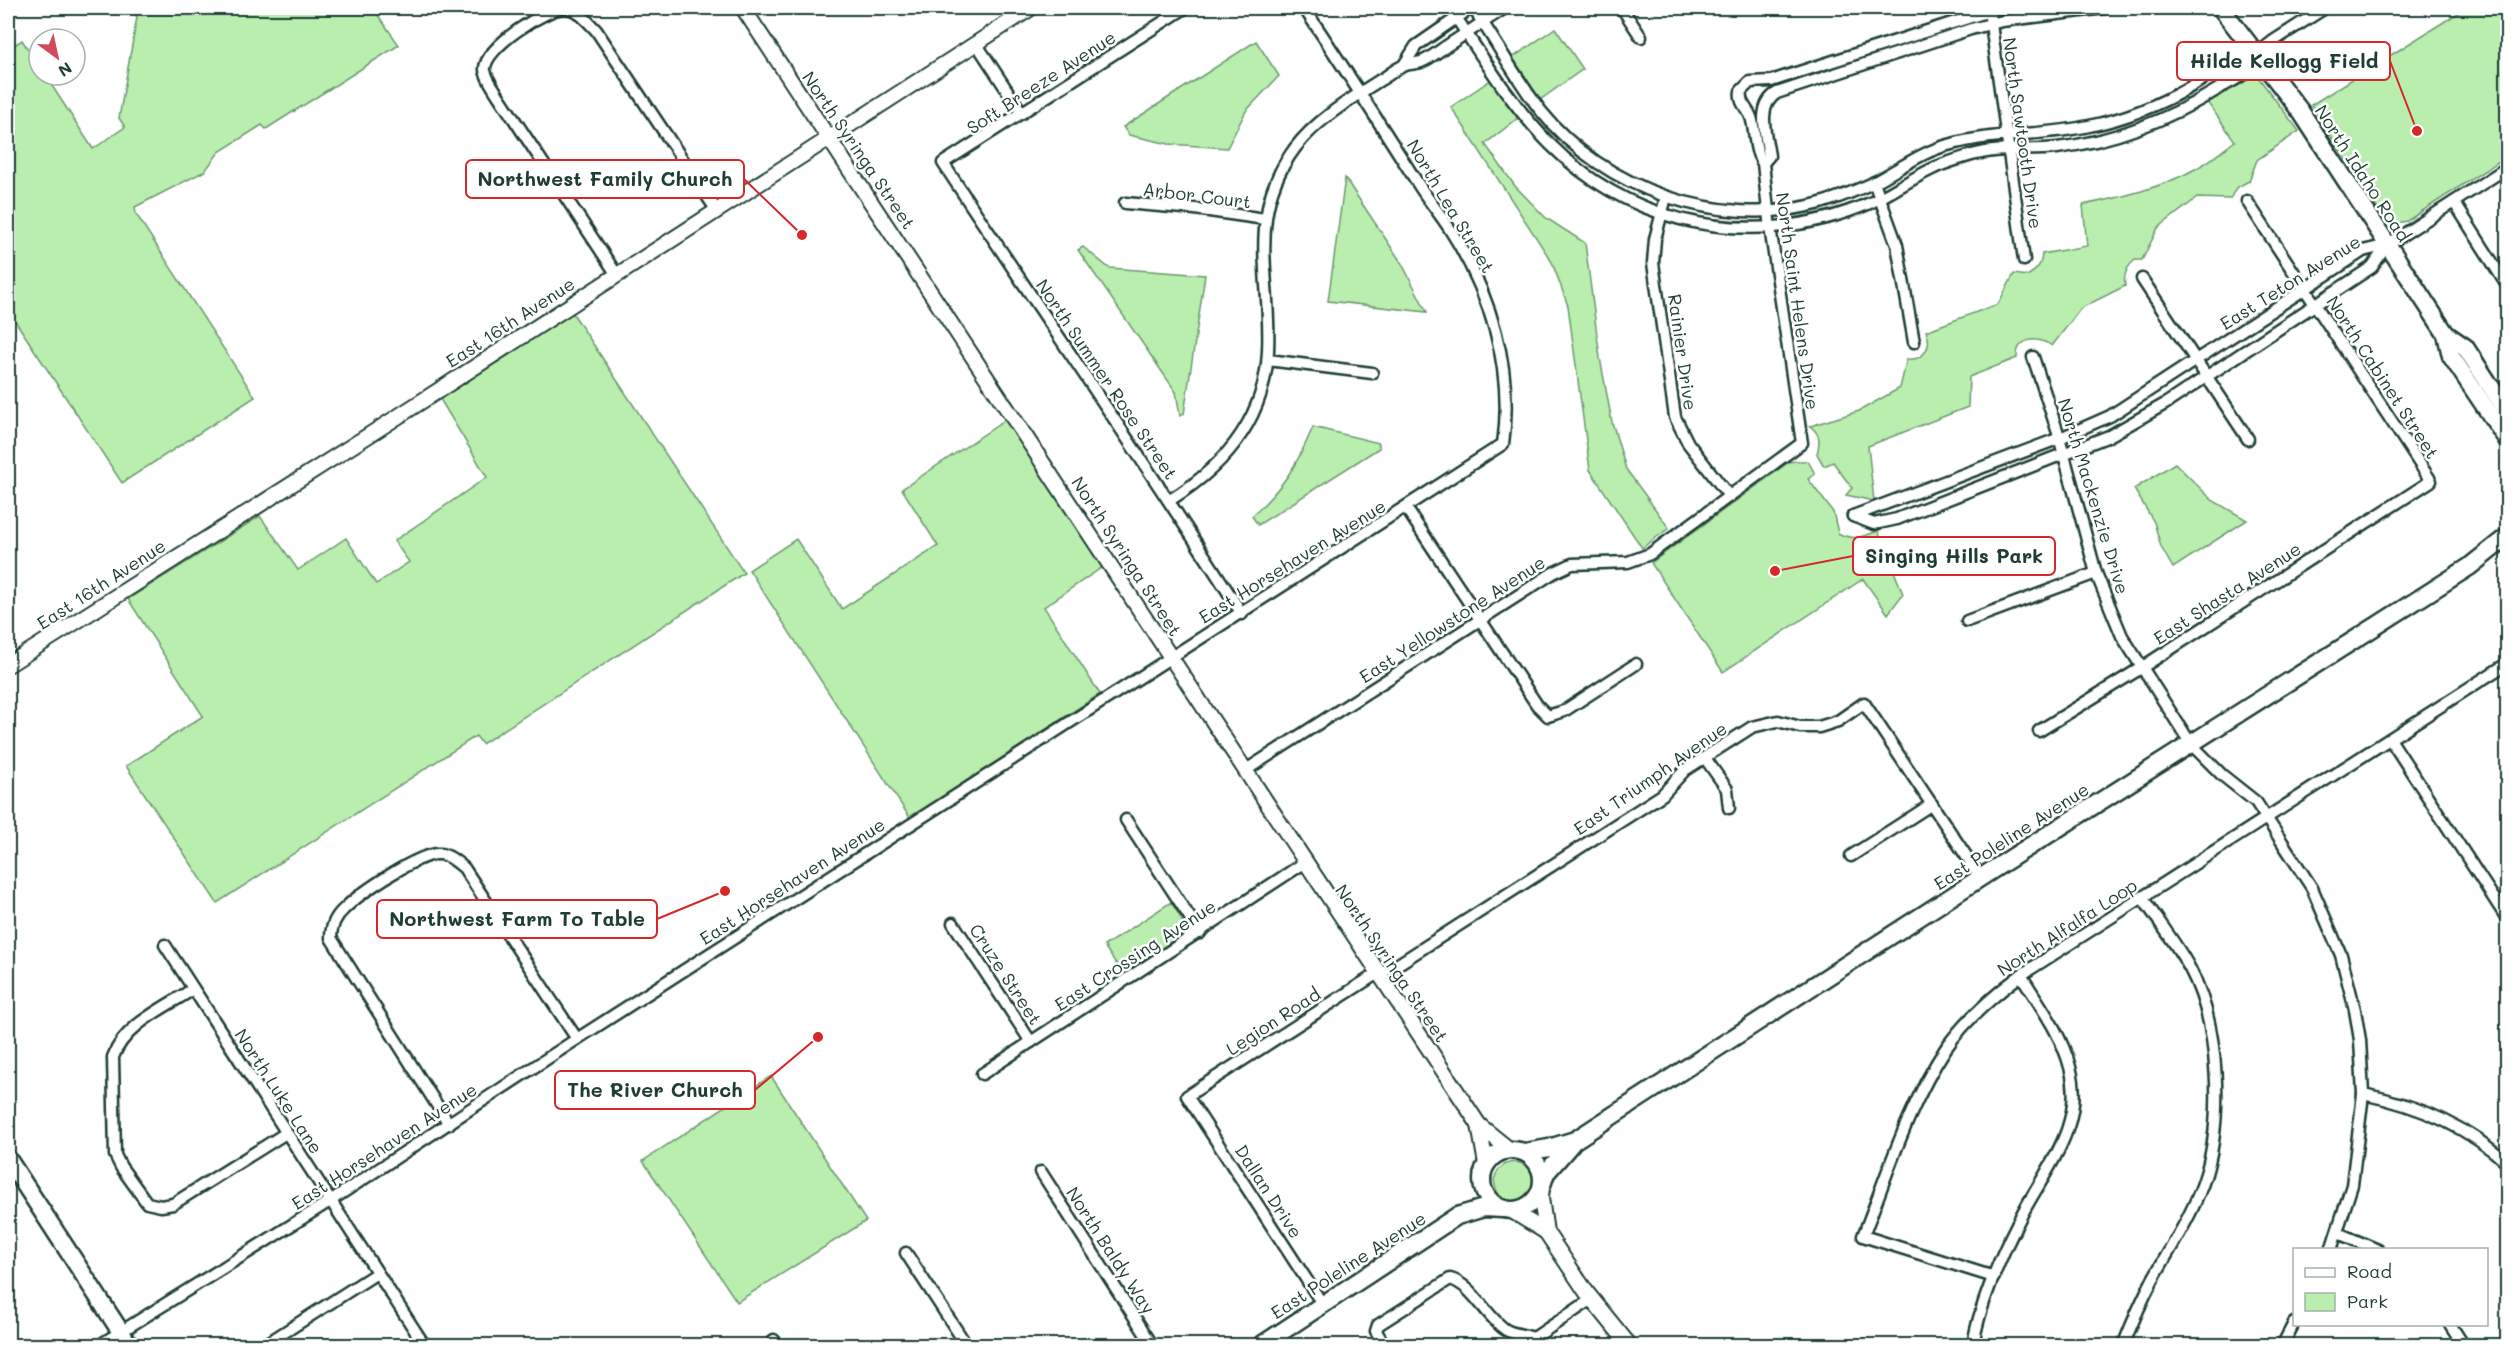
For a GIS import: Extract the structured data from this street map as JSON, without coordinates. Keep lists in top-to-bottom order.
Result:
{
  "streets": {
    "main road": ["North Idaho Road", "East Poleline Avenue"],
    "street": [
      "Soft Breeze Avenue",
      "North Sawtooth Drive",
      "North Syringa Street",
      "Arbor Court",
      "North Lea Street",
      "East Teton Avenue",
      "North Saint Helens Drive",
      "East 16th Avenue",
      "Rainier Drive",
      "North Cabinet Street",
      "North Summer Rose Street",
      "North Mackenzie Drive",
      "East Horsehaven Avenue",
      "East Shasta Avenue",
      "East Yellowstone Avenue",
      "East Triumph Avenue",
      "North Alfalfa Loop",
      "East Crossing Avenue",
      "Cruze Street",
      "Legion Road",
      "North Luke Lane",
      "Dallan Drive",
      "North Baldy Way"
    ]
  },
  "crossings": [
    ["Soft Breeze Avenue", "North Summer Rose Street"],
    ["North Sawtooth Drive", "North Saint Helens Drive"],
    ["North Syringa Street", "East 16th Avenue"],
    ["North Syringa Street", "East Horsehaven Avenue"],
    ["North Syringa Street", "East Yellowstone Avenue"],
    ["North Syringa Street", "East Triumph Avenue"],
    ["North Syringa Street", "East Poleline Avenue"],
    ["North Syringa Street", "East Crossing Avenue"],
    ["North Syringa Street", "Legion Road"],
    ["North Idaho Road", "East Teton Avenue"],
    ["North Lea Street", "East Horsehaven Avenue"],
    ["East Teton Avenue", "North Cabinet Street"],
    ["East Teton Avenue", "North Mackenzie Drive"],
    ["North Saint Helens Drive", "East Yellowstone Avenue"],
    ["Rainier Drive", "East Yellowstone Avenue"],
    ["North Cabinet Street", "East Shasta Avenue"],
    ["North Summer Rose Street", "East Horsehaven Avenue"],
    ["North Mackenzie Drive", "East Shasta Avenue"],
    ["North Mackenzie Drive", "East Poleline Avenue"],
    ["North Mackenzie Drive", "North Alfalfa Loop"],
    ["East Horsehaven Avenue", "North Luke Lane"],
    ["East Triumph Avenue", "East Poleline Avenue"],
    ["East Triumph Avenue", "Legion Road"],
    ["East Poleline Avenue", "Dallan Drive"],
    ["East Crossing Avenue", "Cruze Street"],
    ["Legion Road", "Dallan Drive"]
  ],
  "places": [
    "Hilde Kellogg Field",
    "Northwest Family Church",
    "Singing Hills Park",
    "Northwest Farm To Table",
    "The River Church"
  ],
  "legend": ["Road", "Park"],
  "north": "bottom right"
}
